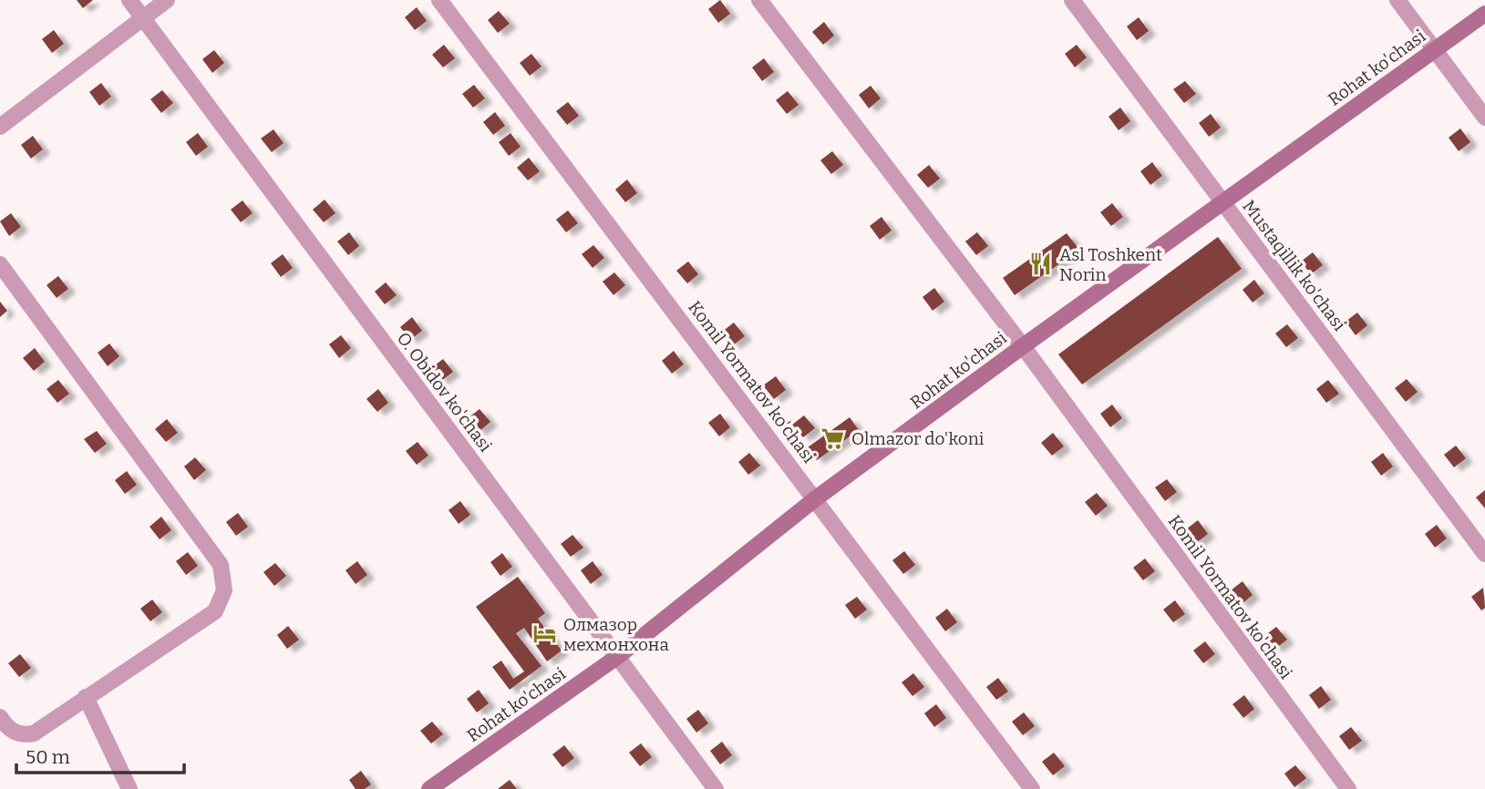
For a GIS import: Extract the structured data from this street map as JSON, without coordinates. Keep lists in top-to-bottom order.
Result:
{
  "streets": {
    "street": [
      "Rohat ko'chasi",
      "Mustaqillik ko'chasi",
      "Komil Yormatov ko'chasi",
      "O. Obidov ko'chasi"
    ]
  },
  "crossings": [
    ["Rohat ko'chasi", "Mustaqillik ko'chasi"],
    ["Rohat ko'chasi", "Komil Yormatov ko'chasi"],
    ["Rohat ko'chasi", "O. Obidov ko'chasi"]
  ],
  "places": {
    "restaurant": ["Asl Toshkent Norin"],
    "supermarket": ["Olmazor do'koni"],
    "hotel": ["Олмазор мехмонхона"]
  },
  "scale_bar": "50 m"
}
